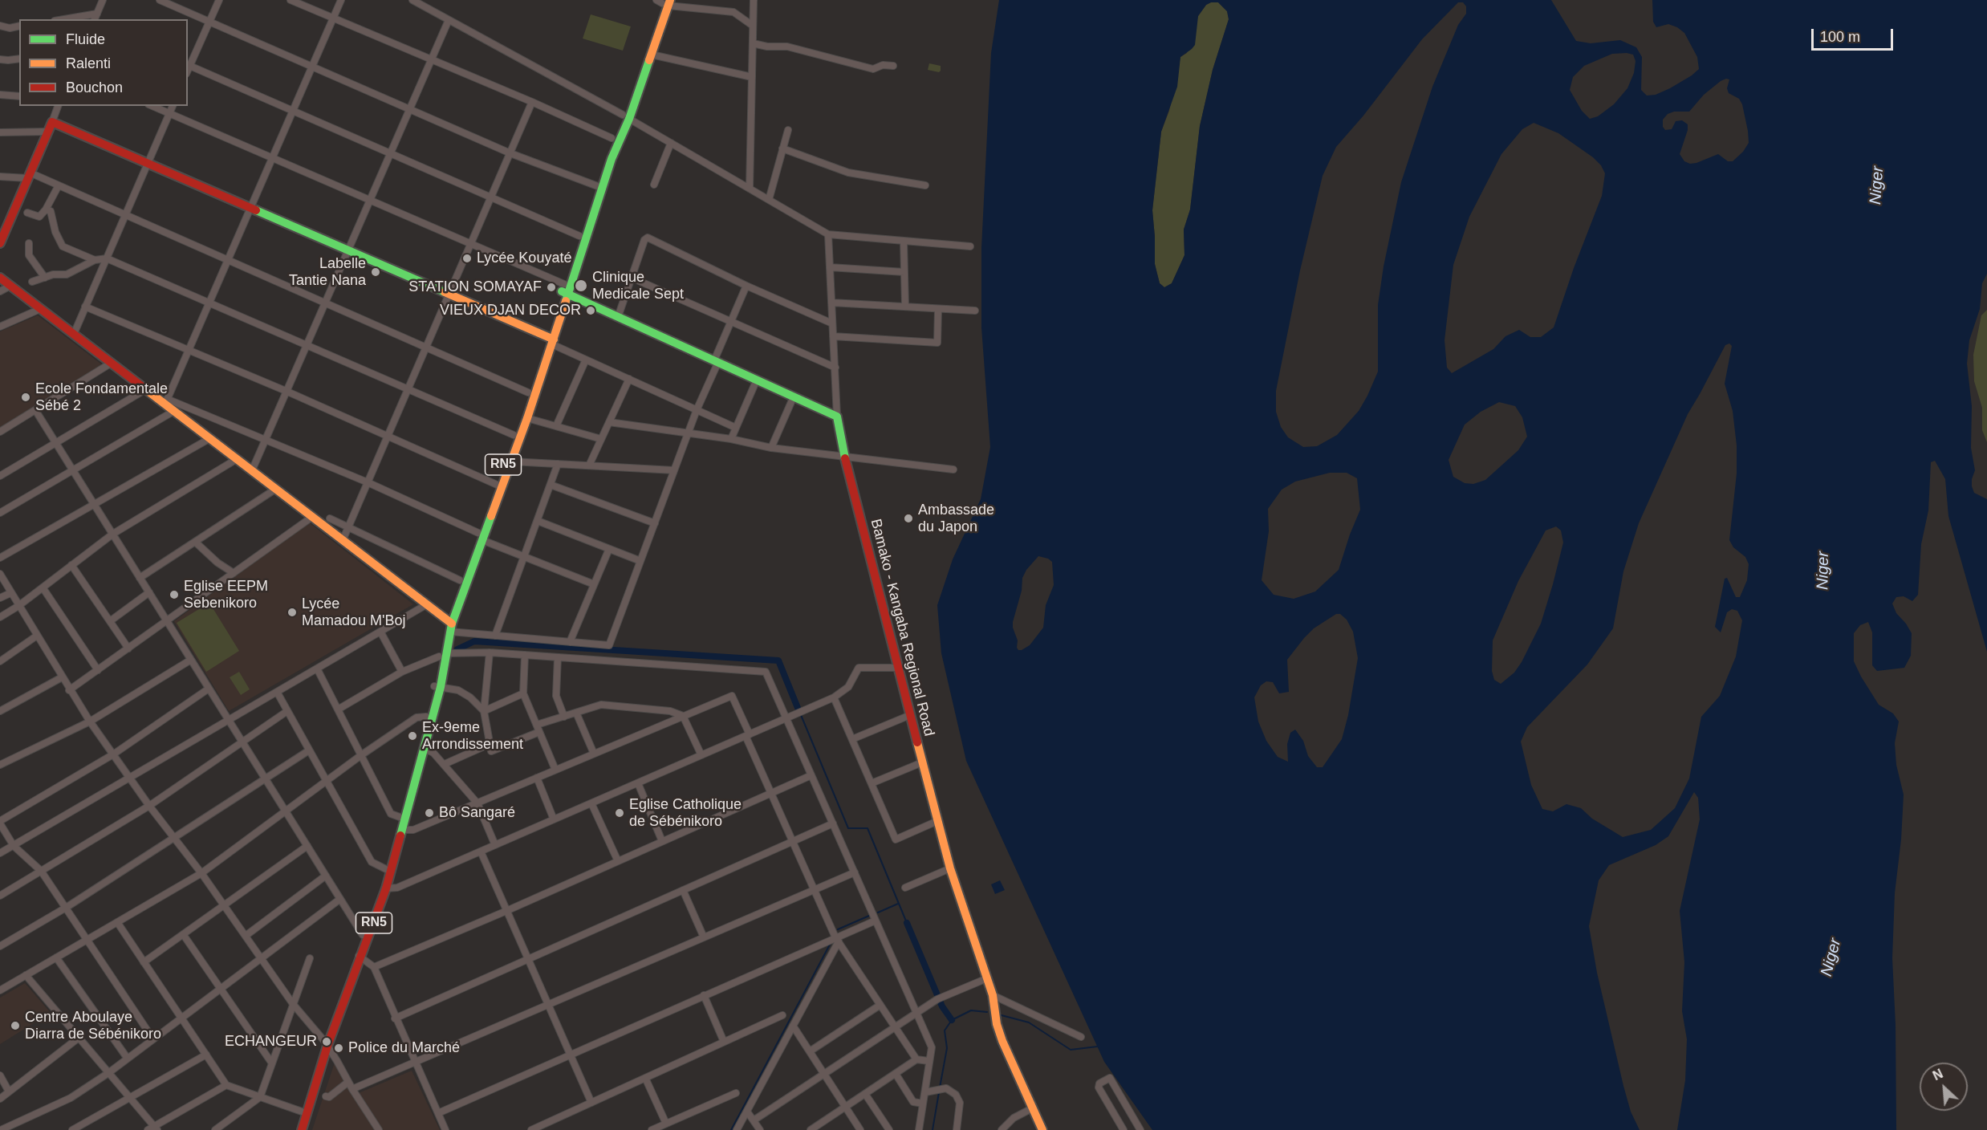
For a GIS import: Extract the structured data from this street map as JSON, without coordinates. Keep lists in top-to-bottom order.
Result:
{
  "streets": {
    "main road": ["RN5", "Bamako - Kangaba Regional Road"]
  },
  "water": ["Niger"],
  "places": [
    "Lycée Kouyaté",
    "Labelle Tantie Nana",
    "Clinique Medicale Sept",
    "STATION SOMAYAF",
    "VIEUX DJAN DECOR",
    "Ecole Fondamentale Sébé 2",
    "Ambassade du Japon",
    "Eglise EEPM Sebenikoro",
    "Lycée Mamadou M'Boj",
    "Ex-9eme Arrondissement",
    "Bô Sangaré",
    "Eglise Catholique de Sébénikoro",
    "Centre Aboulaye Diarra de Sébénikoro",
    "ECHANGEUR",
    "Police du Marché"
  ],
  "legend": ["Fluide", "Ralenti", "Bouchon"],
  "scale_bar": "100 m",
  "north": "top left"
}
